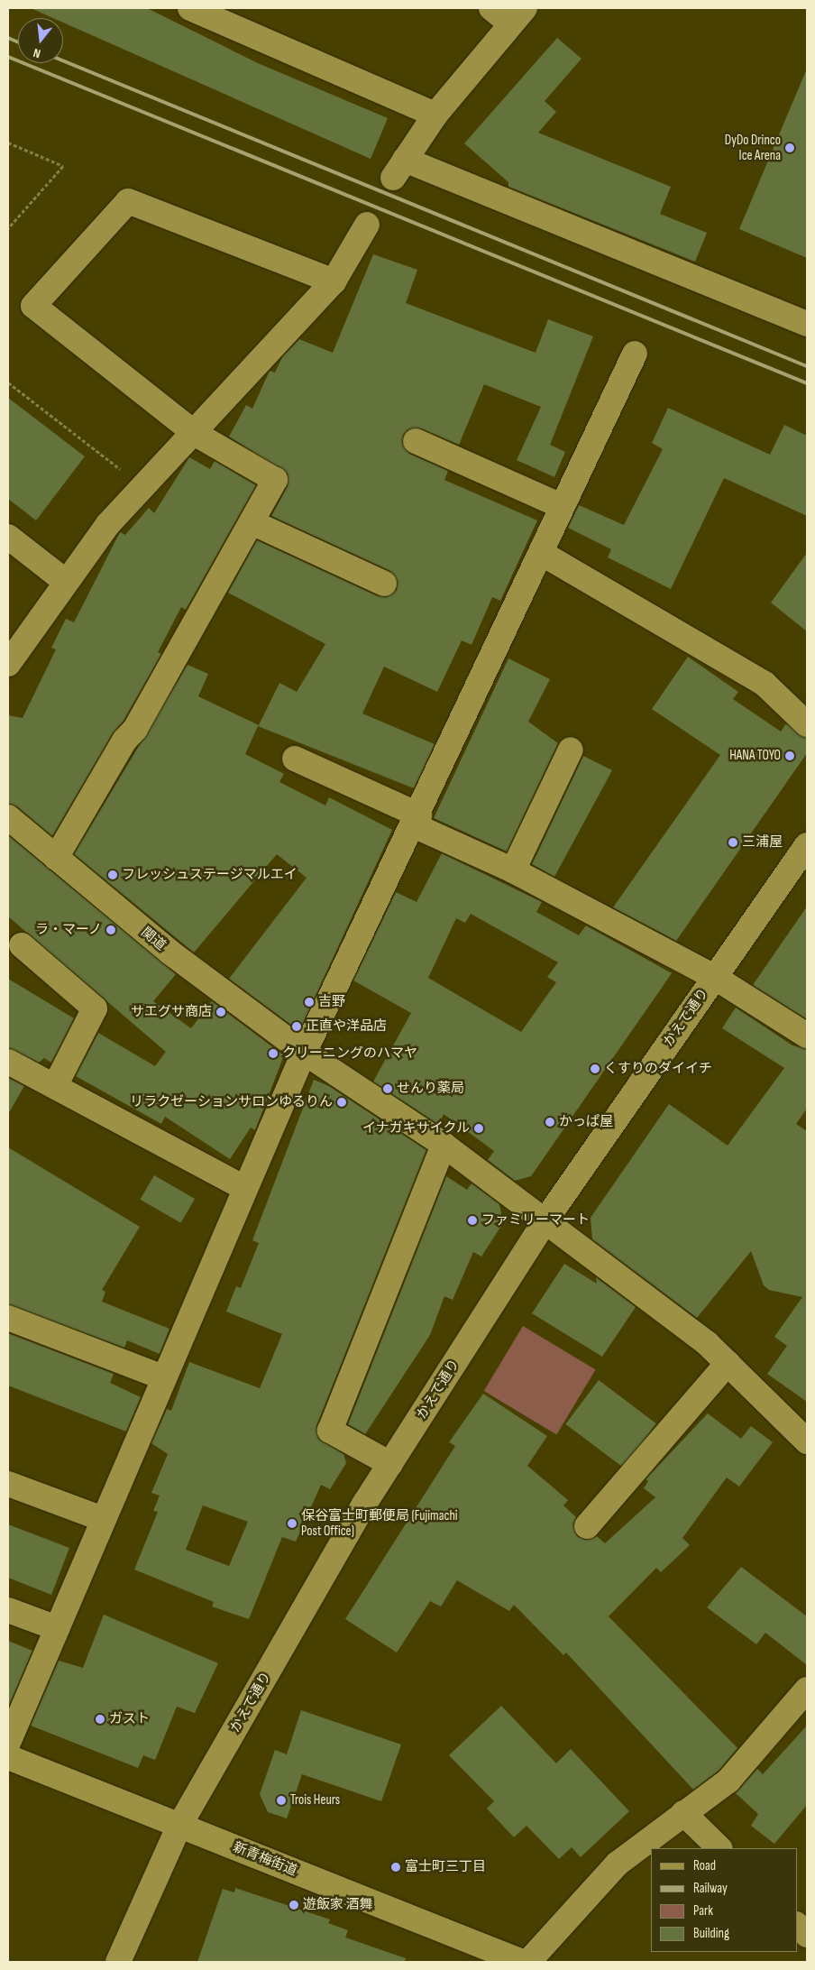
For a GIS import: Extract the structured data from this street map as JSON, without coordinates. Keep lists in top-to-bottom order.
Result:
{
  "streets": {
    "main road": ["新青梅街道"],
    "street": ["関道", "かえで通り"]
  },
  "crossings": [
    ["関道", "かえで通り"],
    ["かえで通り", "新青梅街道"]
  ],
  "places": [
    "DyDo Drinco Ice Arena",
    "HANA TOYO",
    "三浦屋",
    "フレッシュステージマルエイ",
    "ラ・マーノ",
    "吉野",
    "サエグサ商店",
    "正直や洋品店",
    "クリーニングのハマヤ",
    "くすりのダイイチ",
    "せんり薬局",
    "リラクゼーションサロンゆるりん",
    "かっぱ屋",
    "イナガキサイクル",
    "ファミリーマート",
    "保谷富士町郵便局 (Fujimachi Post Office)",
    "ガスト",
    "Trois Heurs",
    "富士町三丁目",
    "遊飯家 酒舞"
  ],
  "legend": [
    "Road",
    "Railway",
    "Park",
    "Building"
  ],
  "north": "bottom"
}
